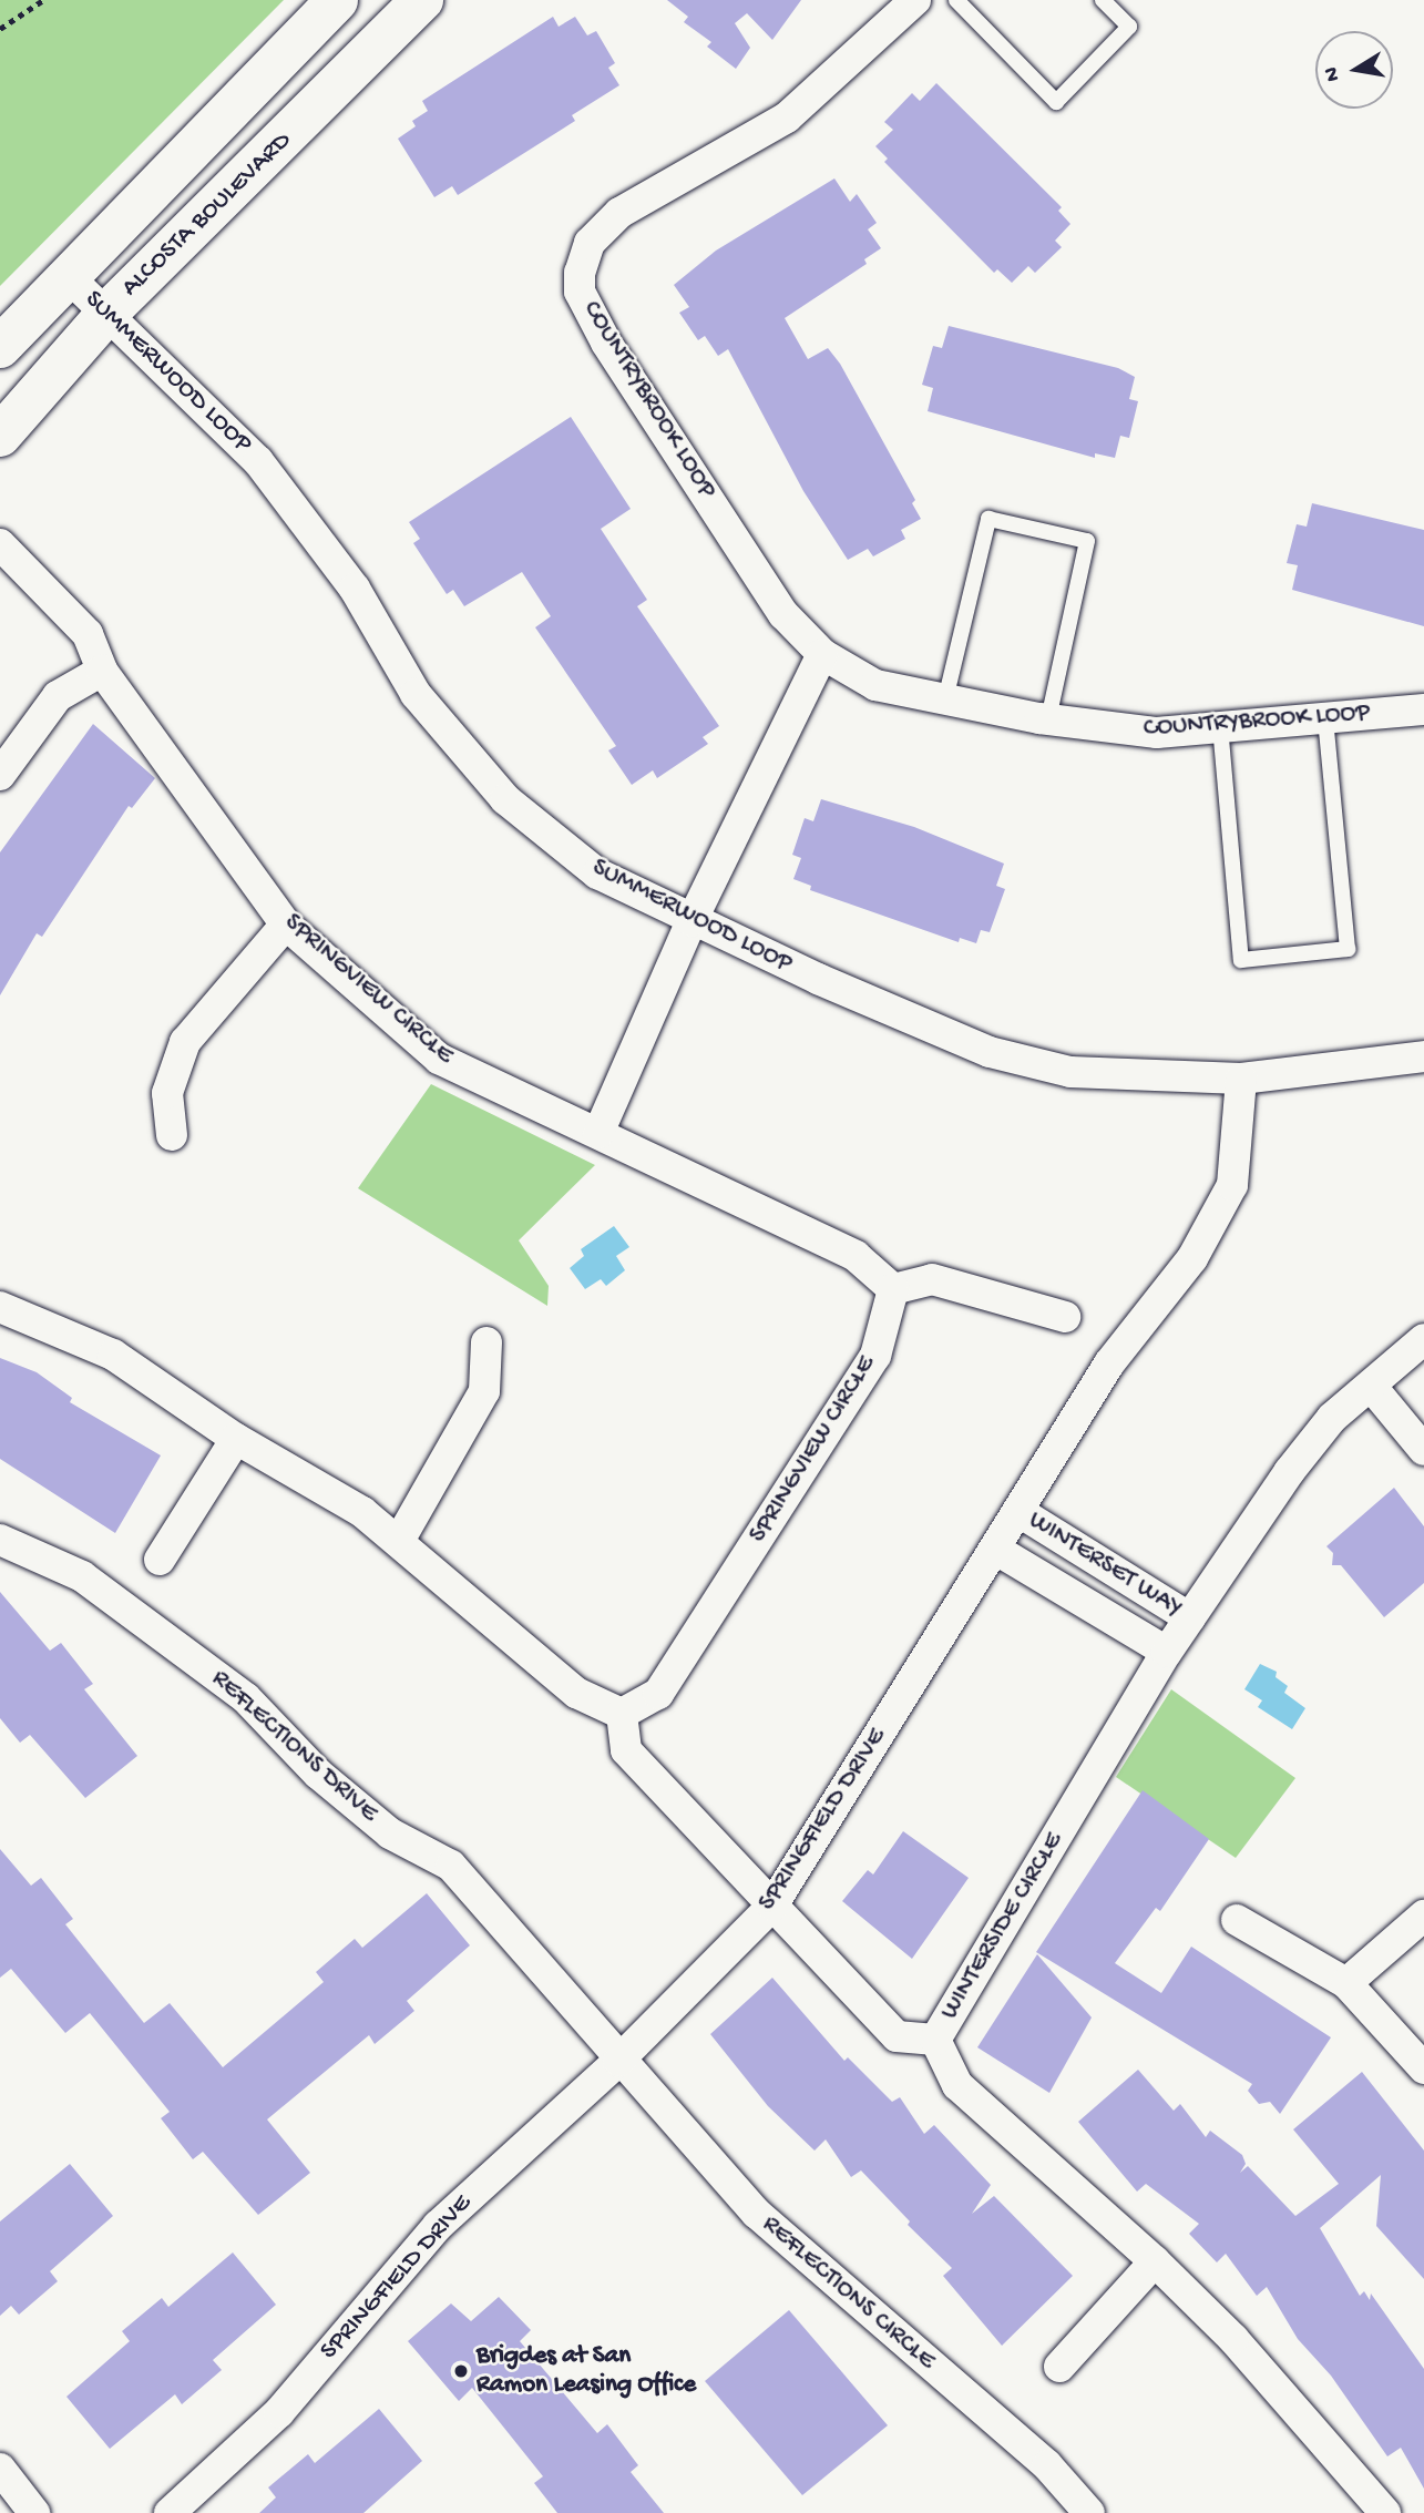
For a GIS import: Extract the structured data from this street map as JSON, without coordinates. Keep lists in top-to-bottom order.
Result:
{
  "streets": {
    "main road": ["ALCOSTA BOULEVARD"],
    "street": [
      "SUMMERWOOD LOOP",
      "COUNTRYBROOK LOOP",
      "SPRINGVIEW CIRCLE",
      "WINTERSET WAY",
      "REFLECTIONS DRIVE",
      "SPRINGFIELD DRIVE",
      "WINTERSIDE CIRCLE",
      "REFLECTIONS CIRCLE"
    ]
  },
  "crossings": [
    ["ALCOSTA BOULEVARD", "SUMMERWOOD LOOP"],
    ["SUMMERWOOD LOOP", "SPRINGFIELD DRIVE"],
    ["WINTERSET WAY", "SPRINGFIELD DRIVE"],
    ["WINTERSET WAY", "WINTERSIDE CIRCLE"],
    ["REFLECTIONS DRIVE", "SPRINGFIELD DRIVE"],
    ["REFLECTIONS DRIVE", "REFLECTIONS CIRCLE"],
    ["SPRINGFIELD DRIVE", "REFLECTIONS CIRCLE"]
  ],
  "places": ["Brigdes at San Ramon Leasing Office"],
  "north": "left"
}
